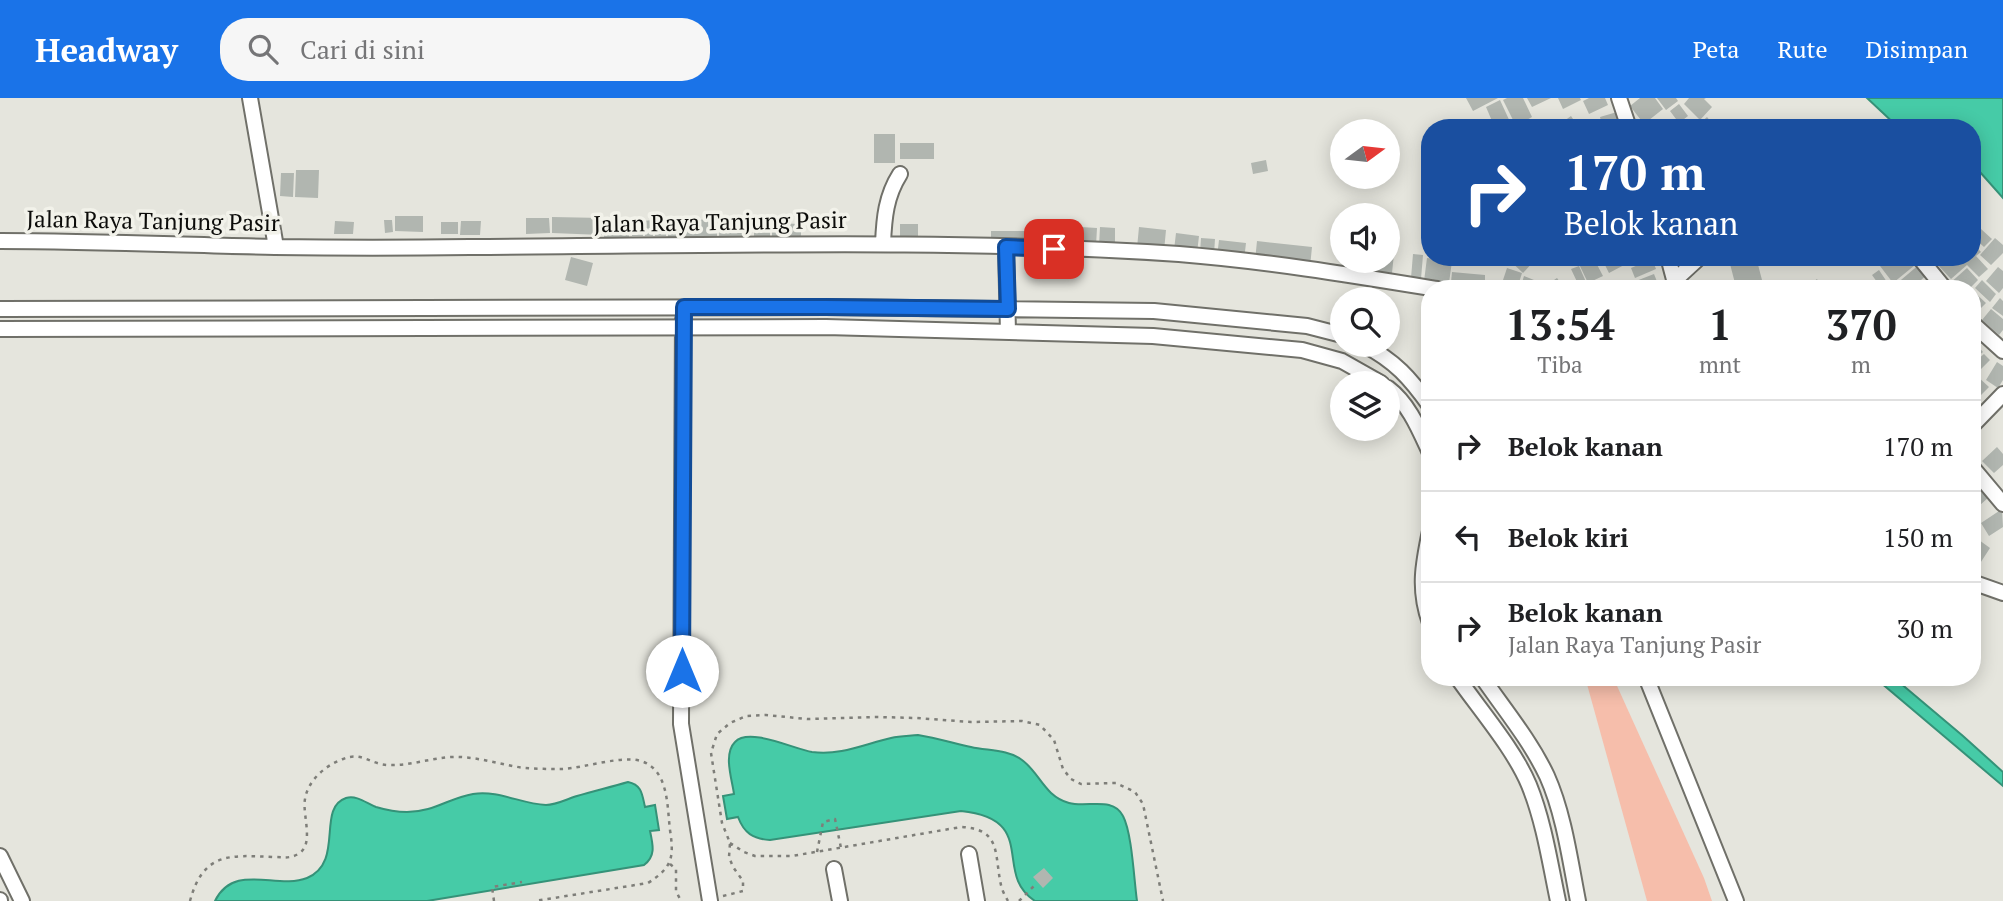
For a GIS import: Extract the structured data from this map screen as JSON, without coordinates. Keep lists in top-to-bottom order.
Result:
{
  "streets": {
    "street": ["Jalan Raya Tanjung Pasir"]
  },
  "north": "right",
  "page": {
    "header": "Headway",
    "search": "Cari di sini",
    "nav": ["Peta", "Rute", "Disimpan"],
    "turn": ["170 m", "Belok kanan"],
    "eta": [
      "13:54",
      "Tiba",
      "1",
      "mnt",
      "370",
      "m"
    ],
    "list": [
      {
        "name": "Belok kanan",
        "value": "170 m"
      },
      {
        "name": "Belok kiri",
        "value": "150 m"
      },
      {
        "name": "Belok kanan",
        "note": "Jalan Raya Tanjung Pasir",
        "value": "30 m"
      }
    ]
  }
}
